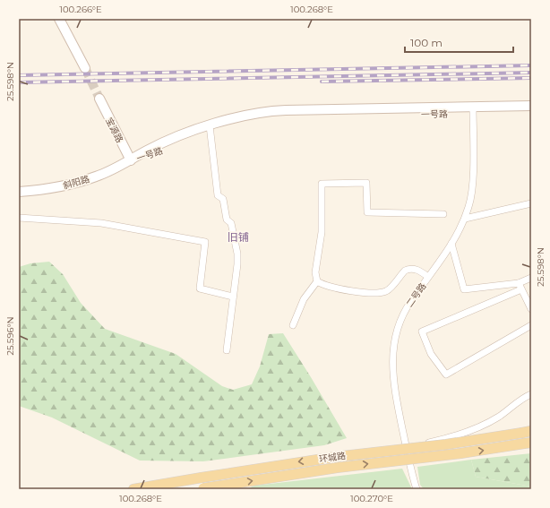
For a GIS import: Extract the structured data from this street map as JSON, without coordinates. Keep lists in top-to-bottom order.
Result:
{
  "streets": {
    "main road": ["环城路"],
    "street": [
      "一号路",
      "宝源路",
      "斜阳路",
      "二号路"
    ]
  },
  "crossings": [
    ["一号路", "宝源路"],
    ["一号路", "斜阳路"],
    ["一号路", "二号路"],
    ["宝源路", "斜阳路"]
  ],
  "districts": ["旧铺"],
  "scale_bar": "100 m",
  "coordinates": [
    "100.266°E",
    "100.268°E",
    "25.598°N",
    "25.596°N",
    "100.270°E"
  ]
}
